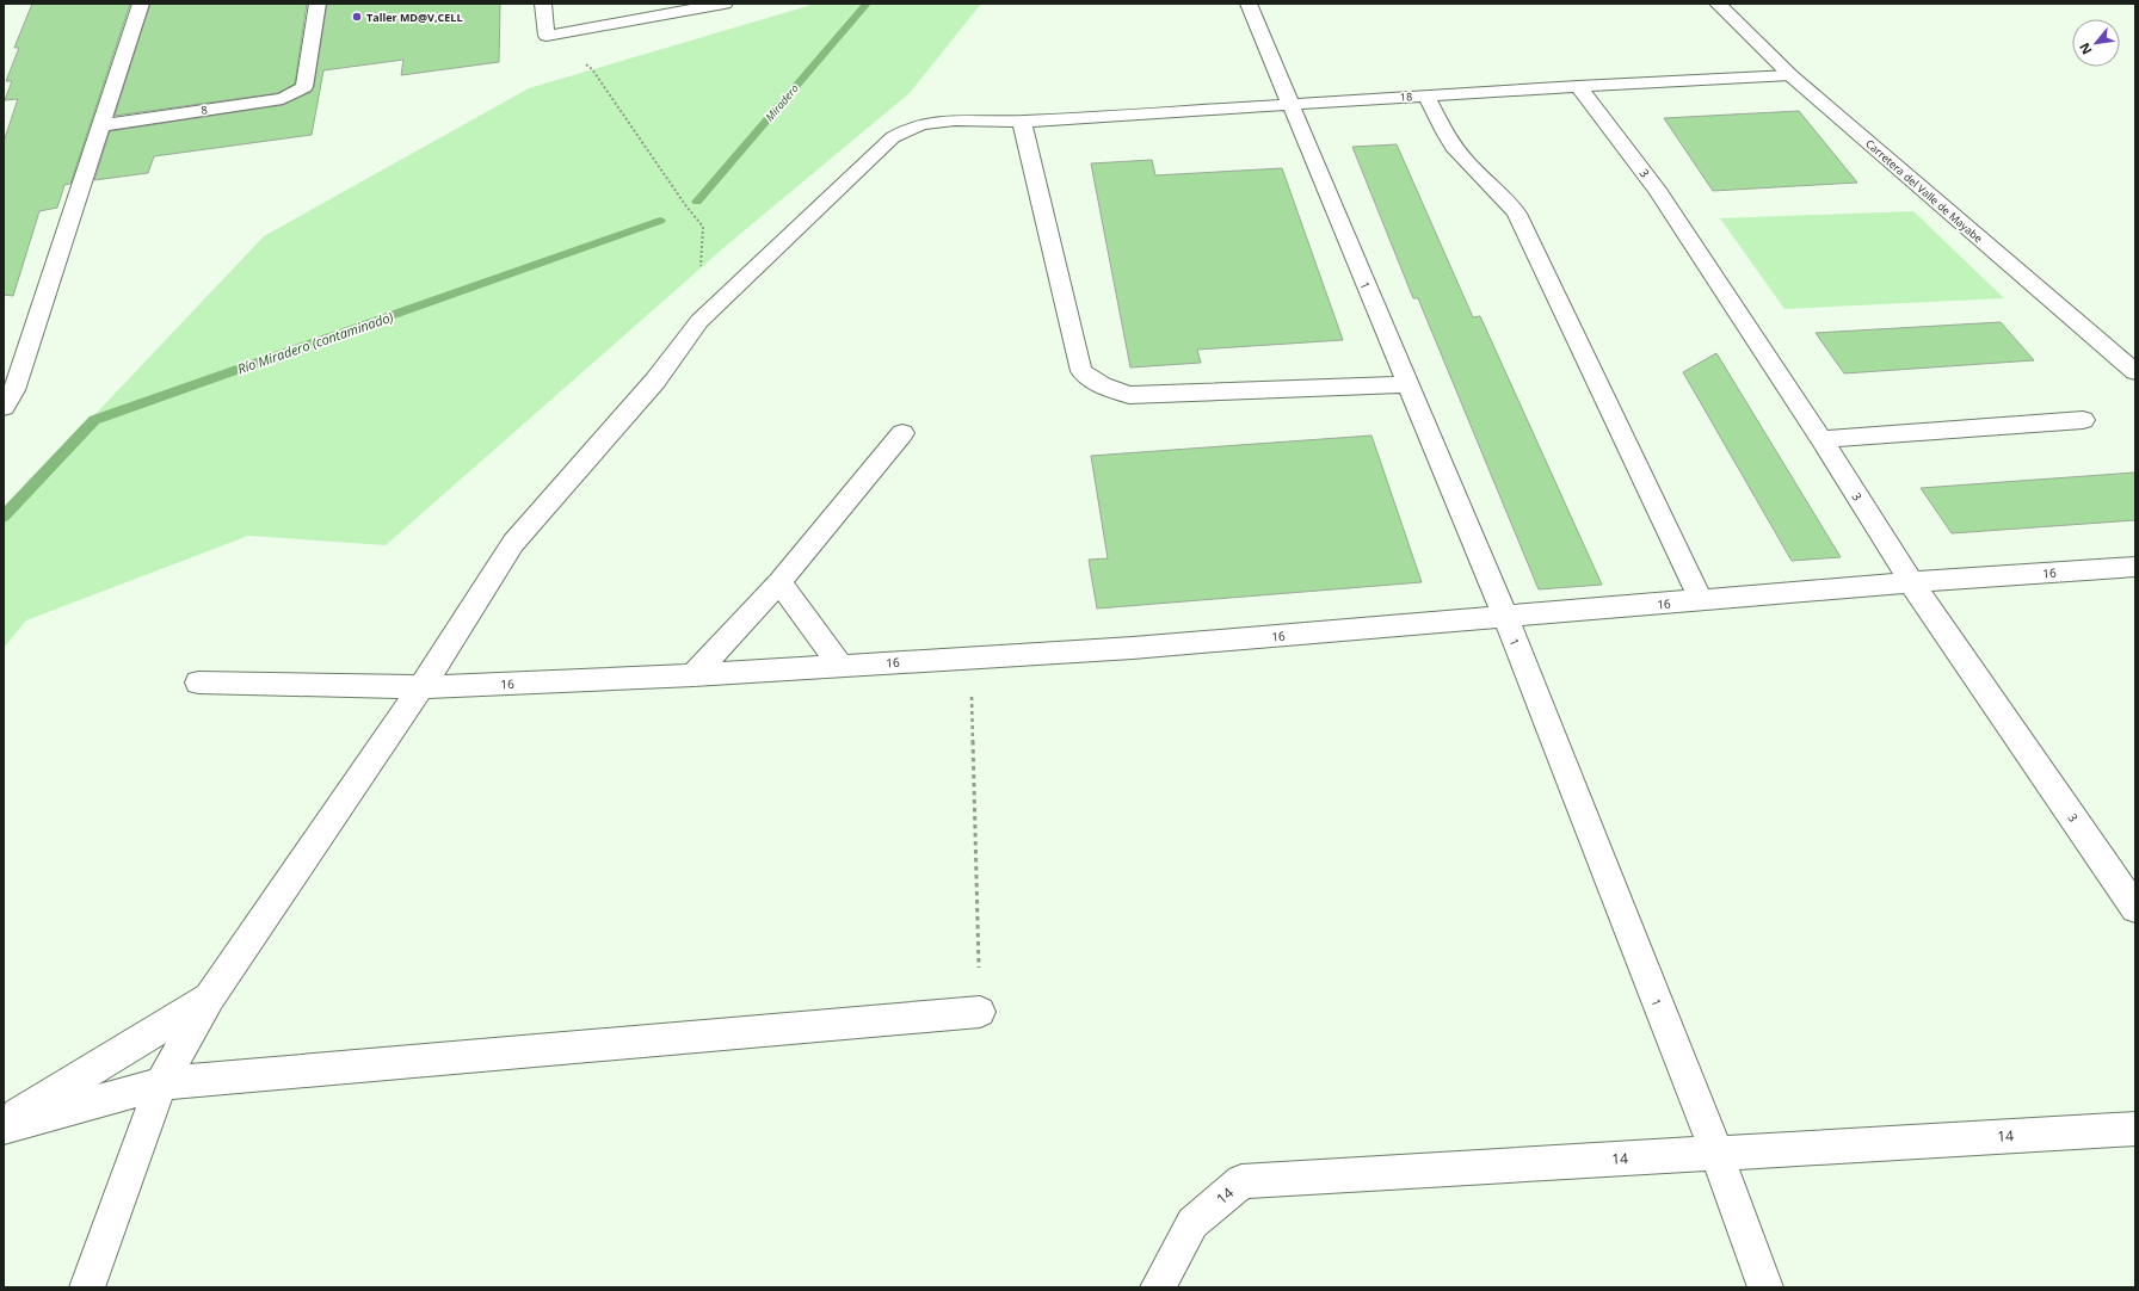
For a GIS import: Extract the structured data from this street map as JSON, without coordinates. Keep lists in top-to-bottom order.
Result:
{
  "streets": {
    "street": [
      "18",
      "8",
      "3",
      "Carretera del Valle de Mayabe",
      "1",
      "16",
      "14"
    ]
  },
  "crossings": [
    ["18", "3"],
    ["18", "Carretera del Valle de Mayabe"],
    ["18", "1"],
    ["18", "16"],
    ["3", "16"],
    ["1", "16"],
    ["1", "14"]
  ],
  "water": ["Miradero", "Río Miradero (contaminado)"],
  "places": ["Taller MD@V,CELL"],
  "north": "bottom left"
}
